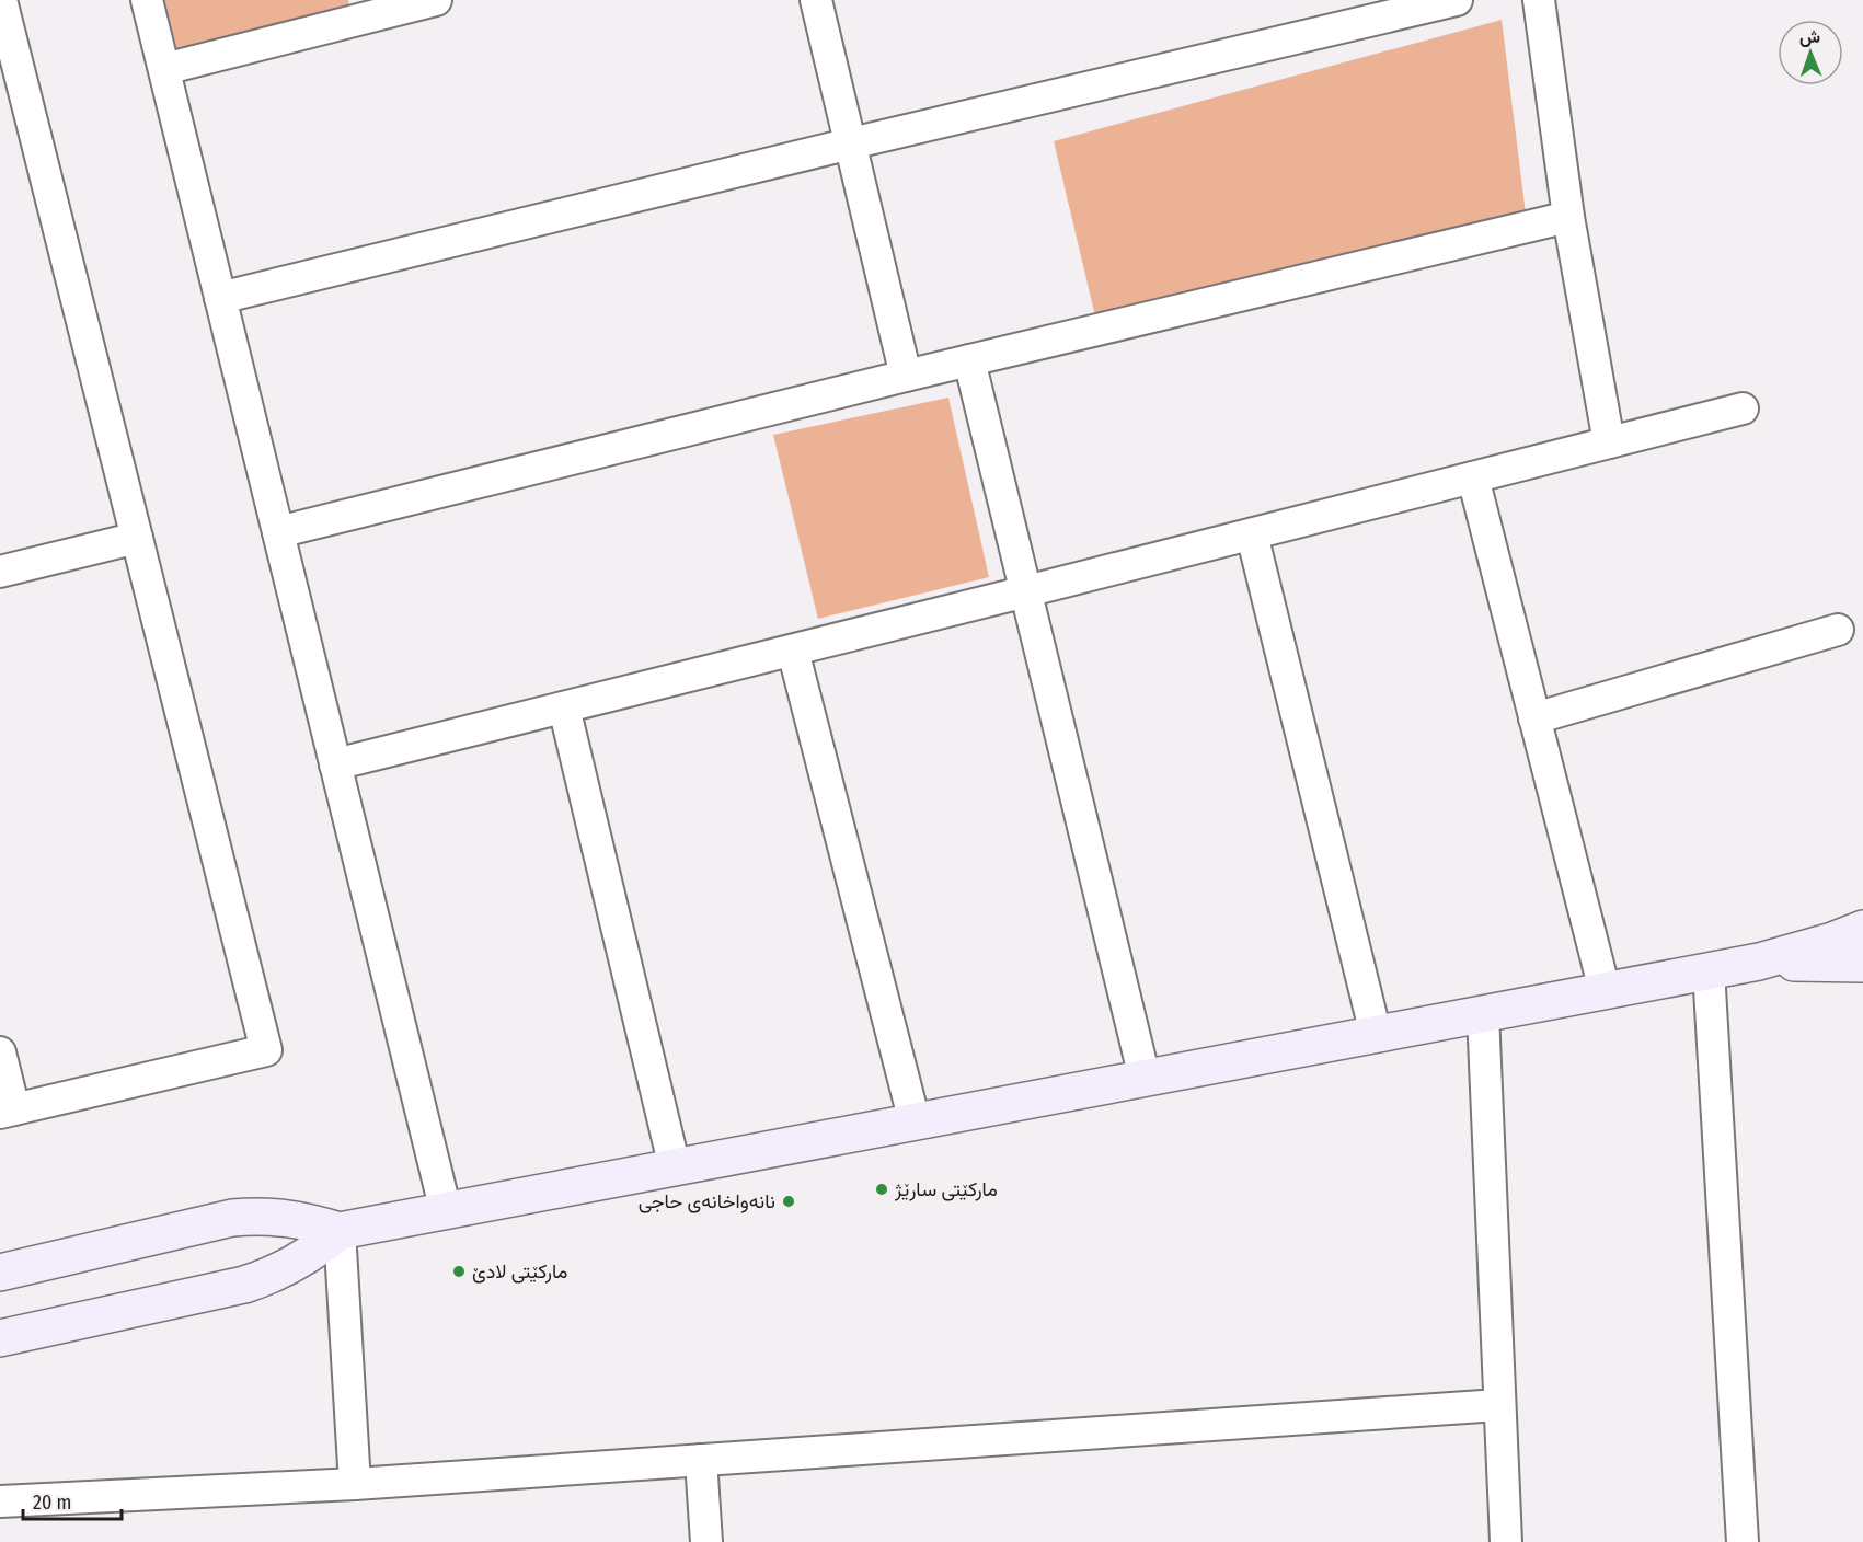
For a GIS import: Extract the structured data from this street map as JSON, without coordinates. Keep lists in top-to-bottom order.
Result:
{
  "places": ["مارکێتی سارێژ", "نانەواخانەی حاجی", "ماركێتی لادێ"],
  "scale_bar": "20 m",
  "north": "top"
}
